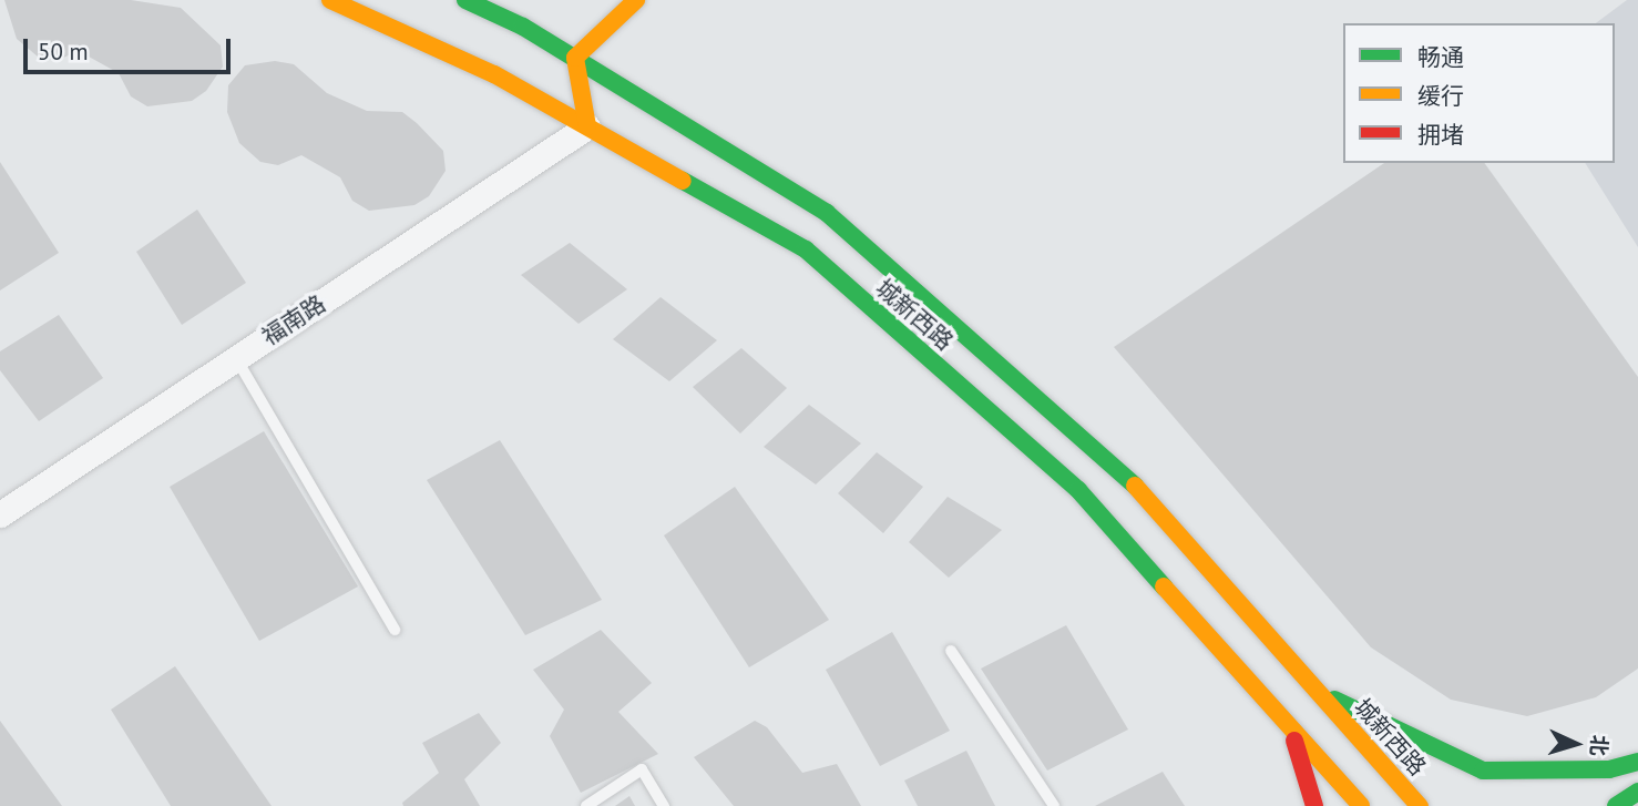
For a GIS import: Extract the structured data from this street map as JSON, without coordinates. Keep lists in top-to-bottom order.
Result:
{
  "streets": {
    "main road": ["城新西路"],
    "street": ["福南路"]
  },
  "crossings": [
    ["城新西路", "福南路"]
  ],
  "legend": ["畅通", "缓行", "拥堵"],
  "scale_bar": "50 m",
  "north": "right"
}
